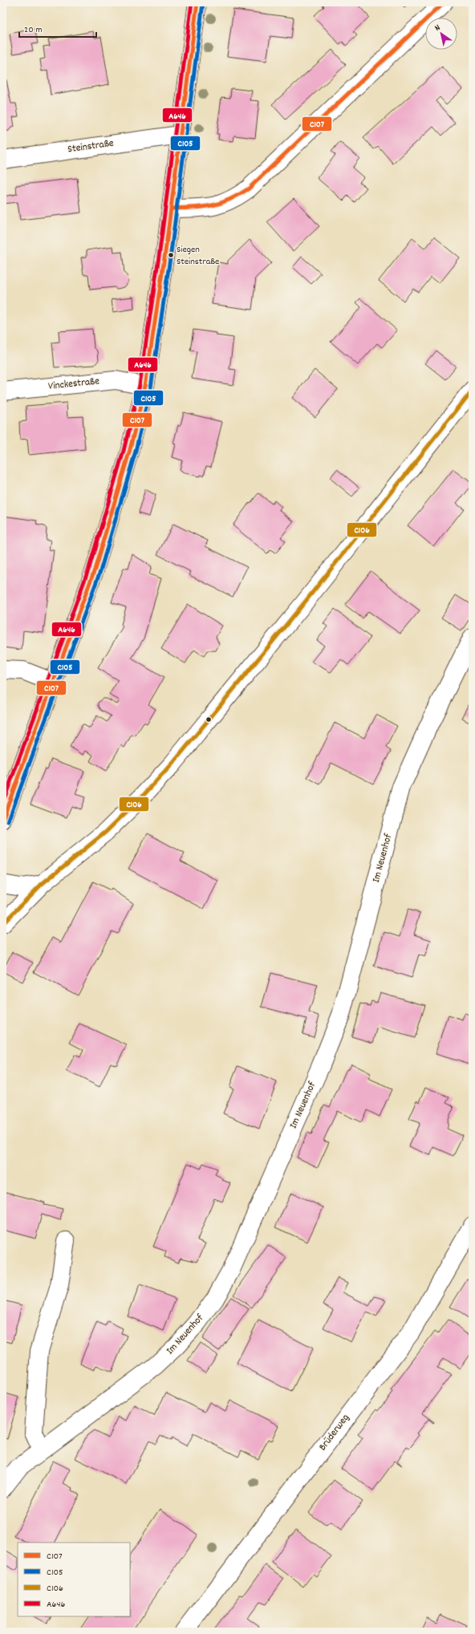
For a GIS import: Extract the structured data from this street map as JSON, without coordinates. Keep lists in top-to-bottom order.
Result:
{
  "streets": {
    "street": [
      "Steinstraße",
      "Vinckestraße",
      "Im Neuenhof",
      "Brüderweg"
    ]
  },
  "places": ["Siegen Steinstraße"],
  "lines": [
    "transit line C107",
    "transit line A646",
    "transit line C105",
    "transit line C106"
  ],
  "legend": [
    "C107",
    "C105",
    "C106",
    "A646"
  ],
  "scale_bar": "20 m",
  "north": "top left"
}
